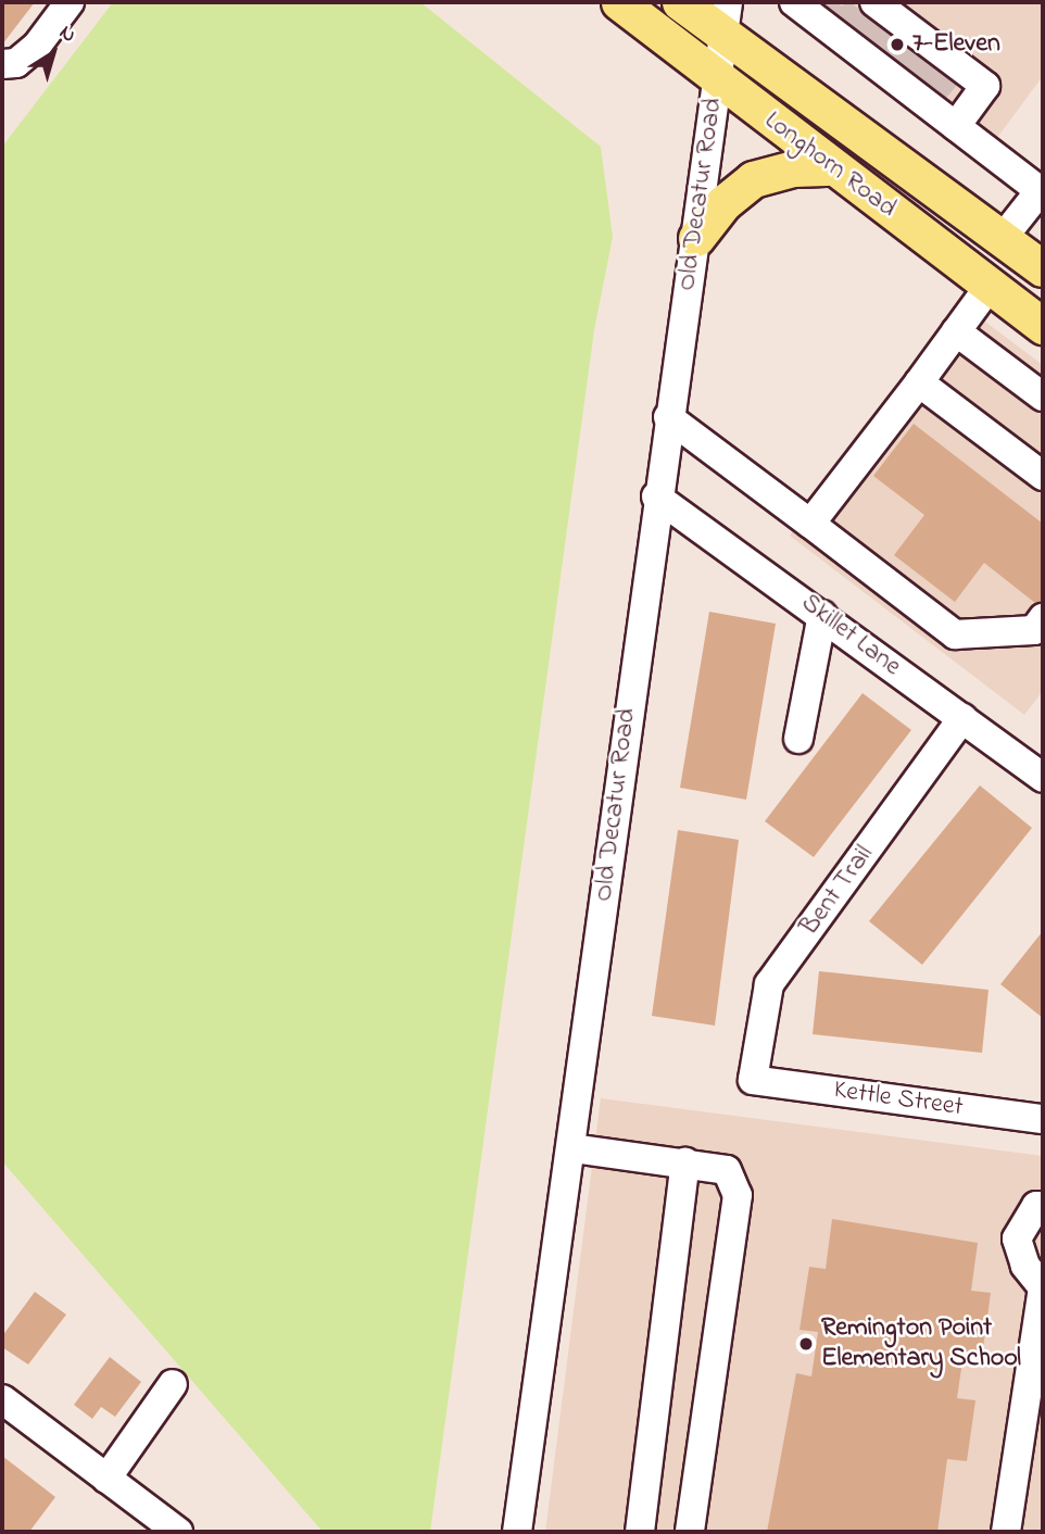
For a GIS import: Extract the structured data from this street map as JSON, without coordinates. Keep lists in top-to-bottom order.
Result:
{
  "streets": {
    "main road": ["Longhorn Road"],
    "street": [
      "Old Decatur Road",
      "Skillet Lane",
      "Bent Trail",
      "Kettle Street"
    ]
  },
  "crossings": [
    ["Longhorn Road", "Old Decatur Road"],
    ["Old Decatur Road", "Skillet Lane"],
    ["Skillet Lane", "Bent Trail"],
    ["Bent Trail", "Kettle Street"]
  ],
  "places": ["7-Eleven", "Remington Point Elementary School"],
  "north": "top right"
}
